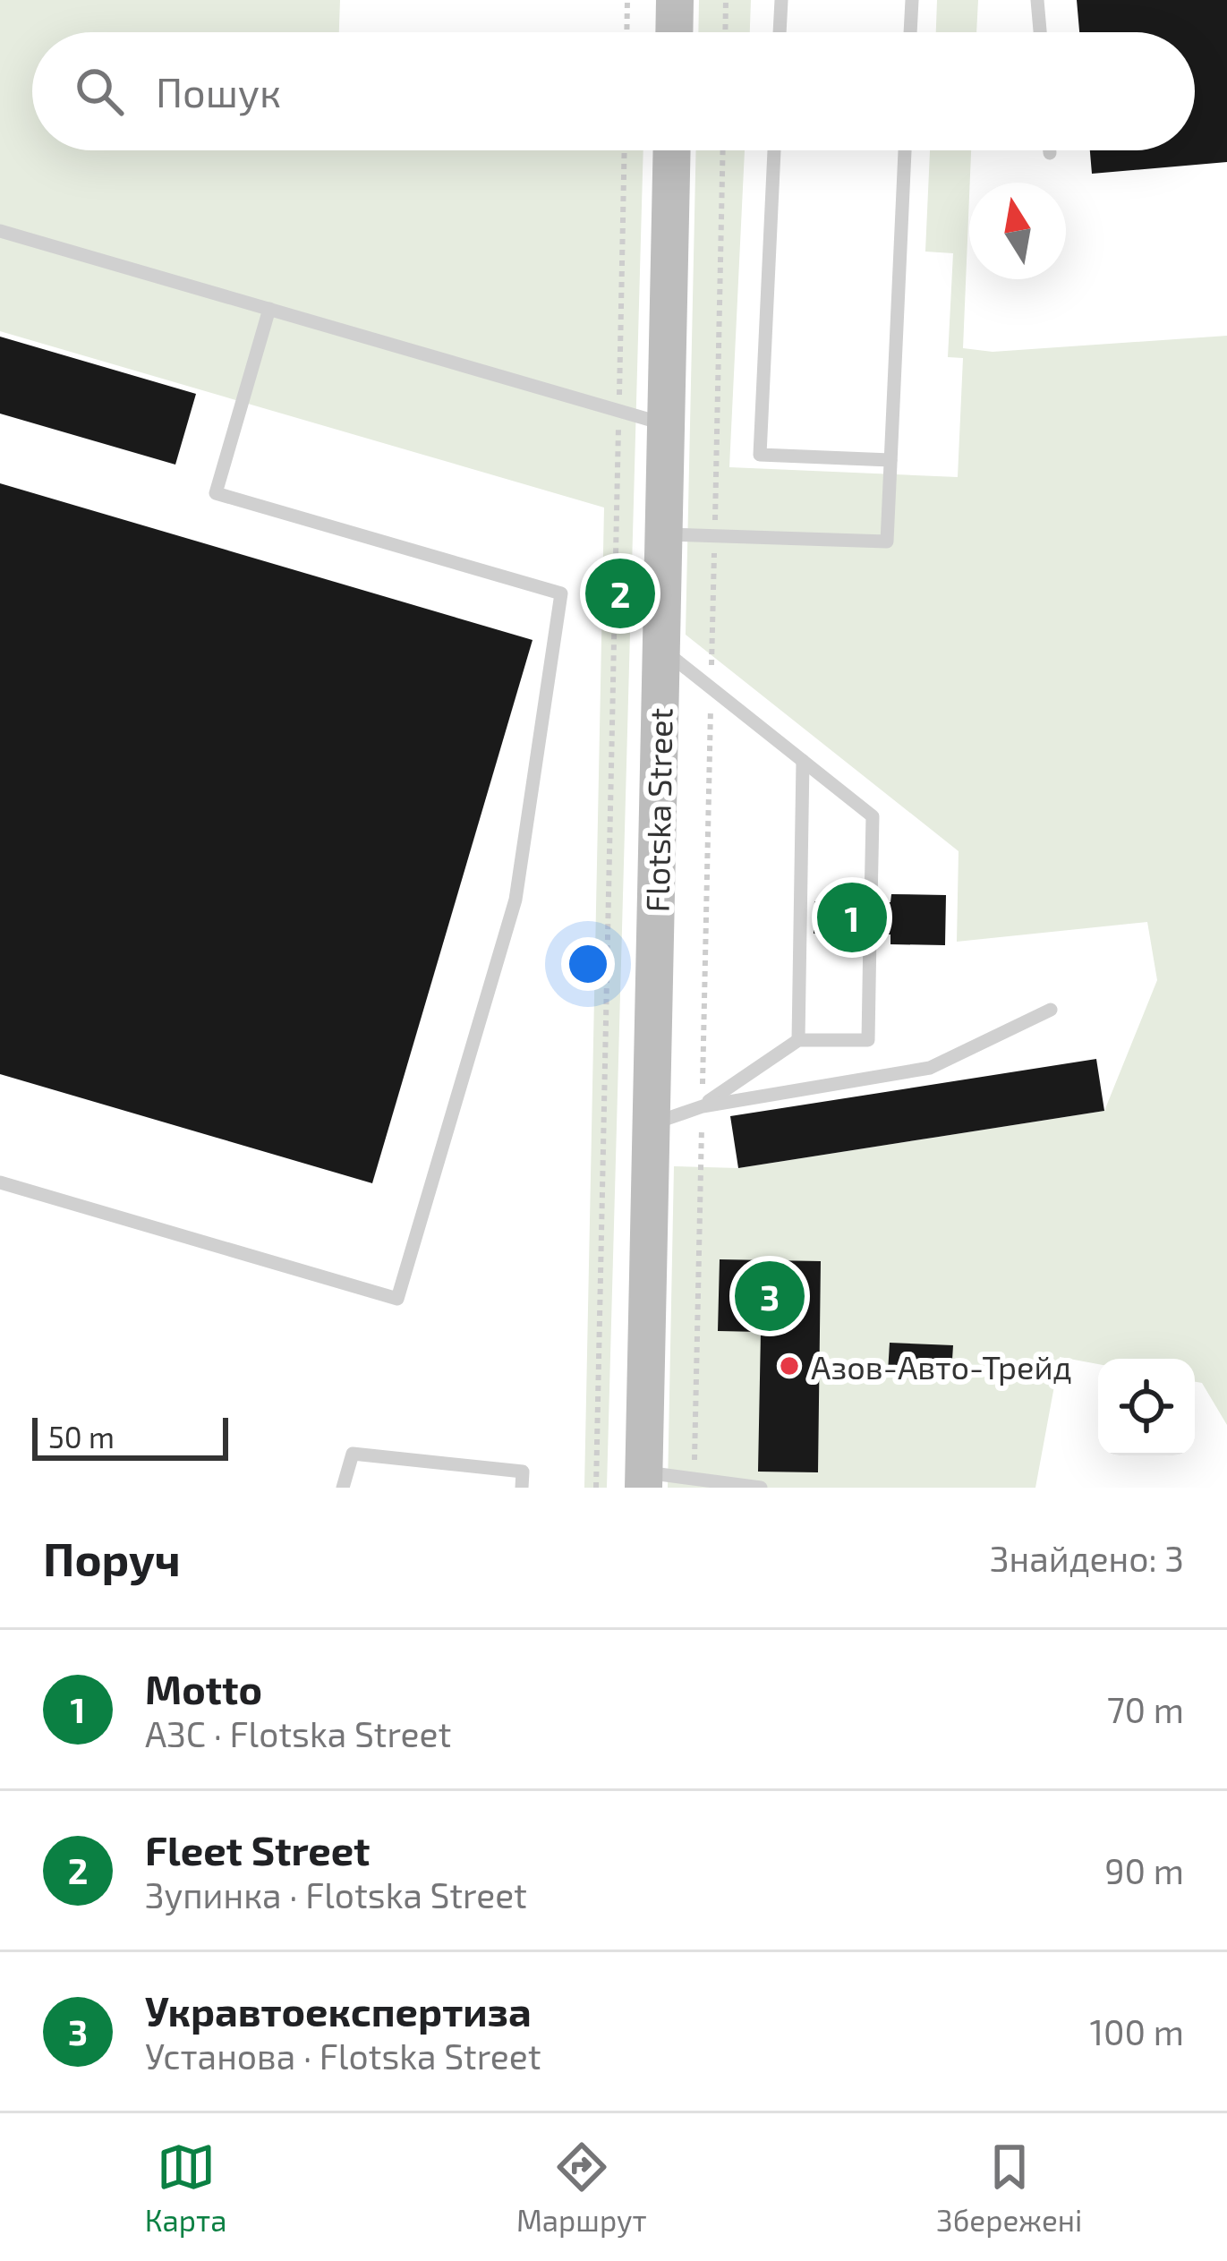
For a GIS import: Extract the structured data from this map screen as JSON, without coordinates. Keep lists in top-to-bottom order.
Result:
{
  "streets": {
    "street": ["Flotska Street"]
  },
  "places": ["Азов-Авто-Трейд"],
  "scale_bar": "50 m",
  "north": "top",
  "page": {
    "search": "Пошук",
    "pins": ["2", "1", "3"],
    "scale": "50 m",
    "heading": ["Поруч", "Знайдено: 3"],
    "list": [
      {
        "mark": "1",
        "name": "Motto",
        "note": "АЗС · Flotska Street",
        "value": "70 m"
      },
      {
        "mark": "2",
        "name": "Fleet Street",
        "note": "Зупинка · Flotska Street",
        "value": "90 m"
      },
      {
        "mark": "3",
        "name": "Укравтоекспертиза",
        "note": "Установа · Flotska Street",
        "value": "100 m"
      }
    ],
    "nav": ["Карта", "Маршрут", "Збережені"]
  }
}
